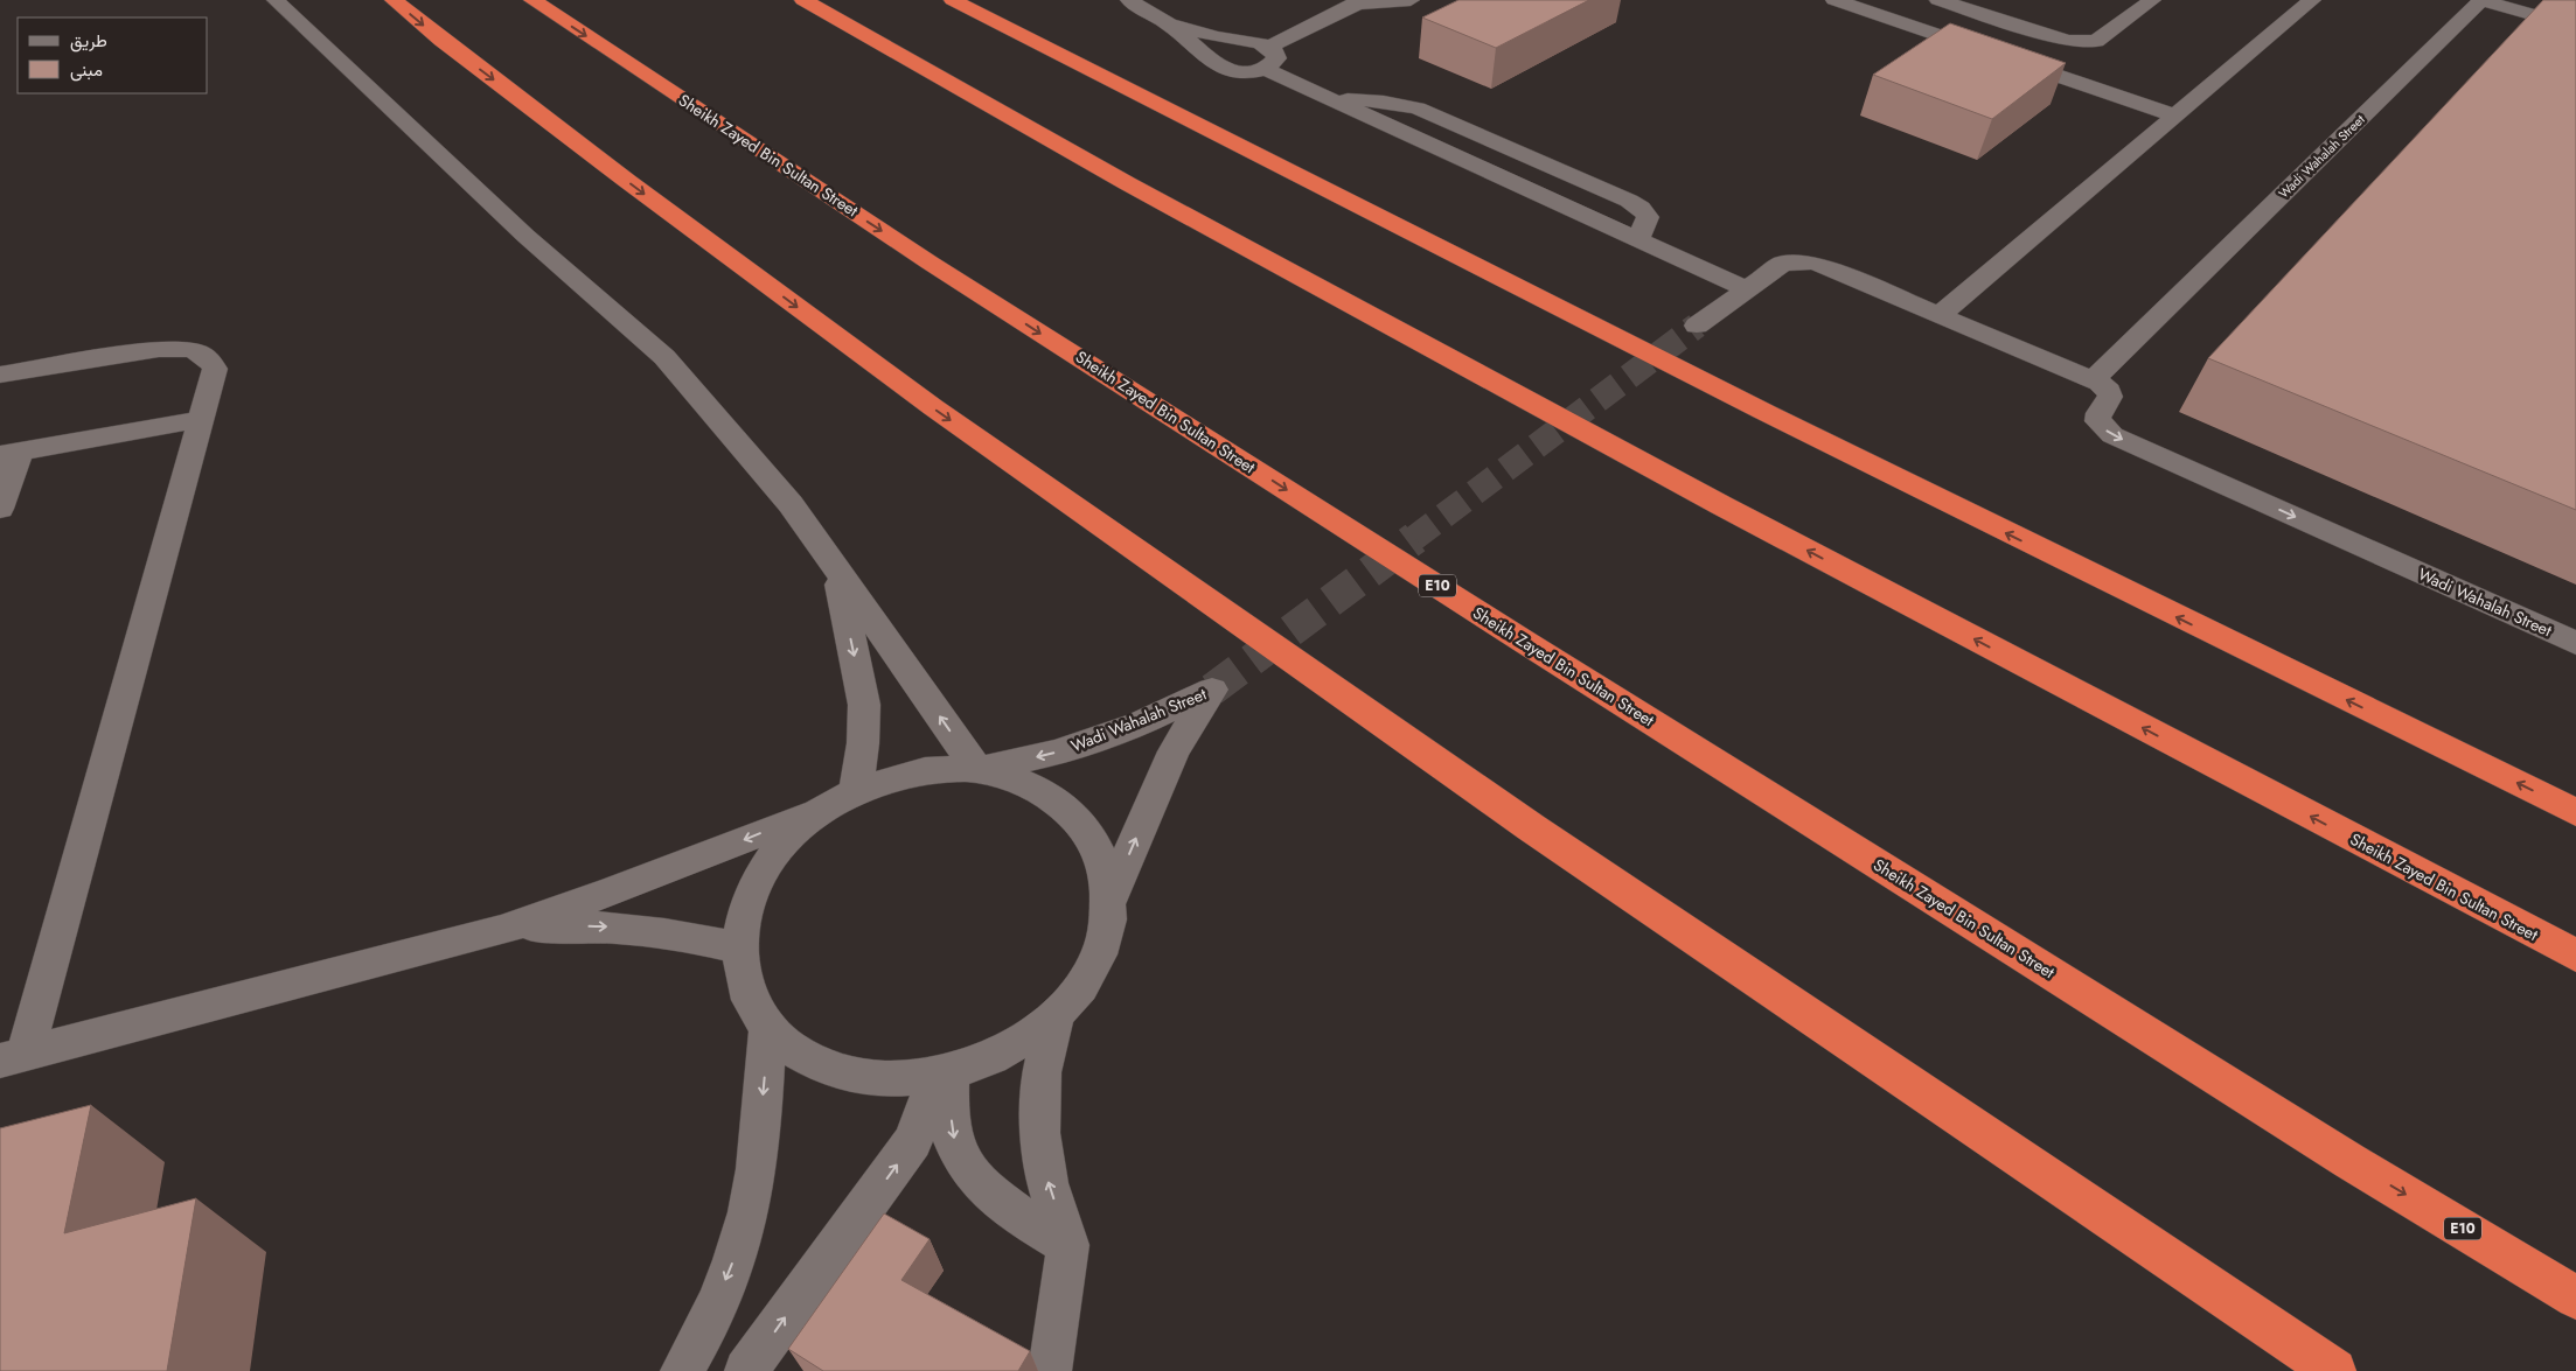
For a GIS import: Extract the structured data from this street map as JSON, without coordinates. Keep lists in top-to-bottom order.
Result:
{
  "streets": {
    "highway": ["Sheikh Zayed Bin Sultan Street", "E10"],
    "street": ["Wadi Wahalah Street"]
  },
  "legend": ["طريق", "مبنى"]
}
